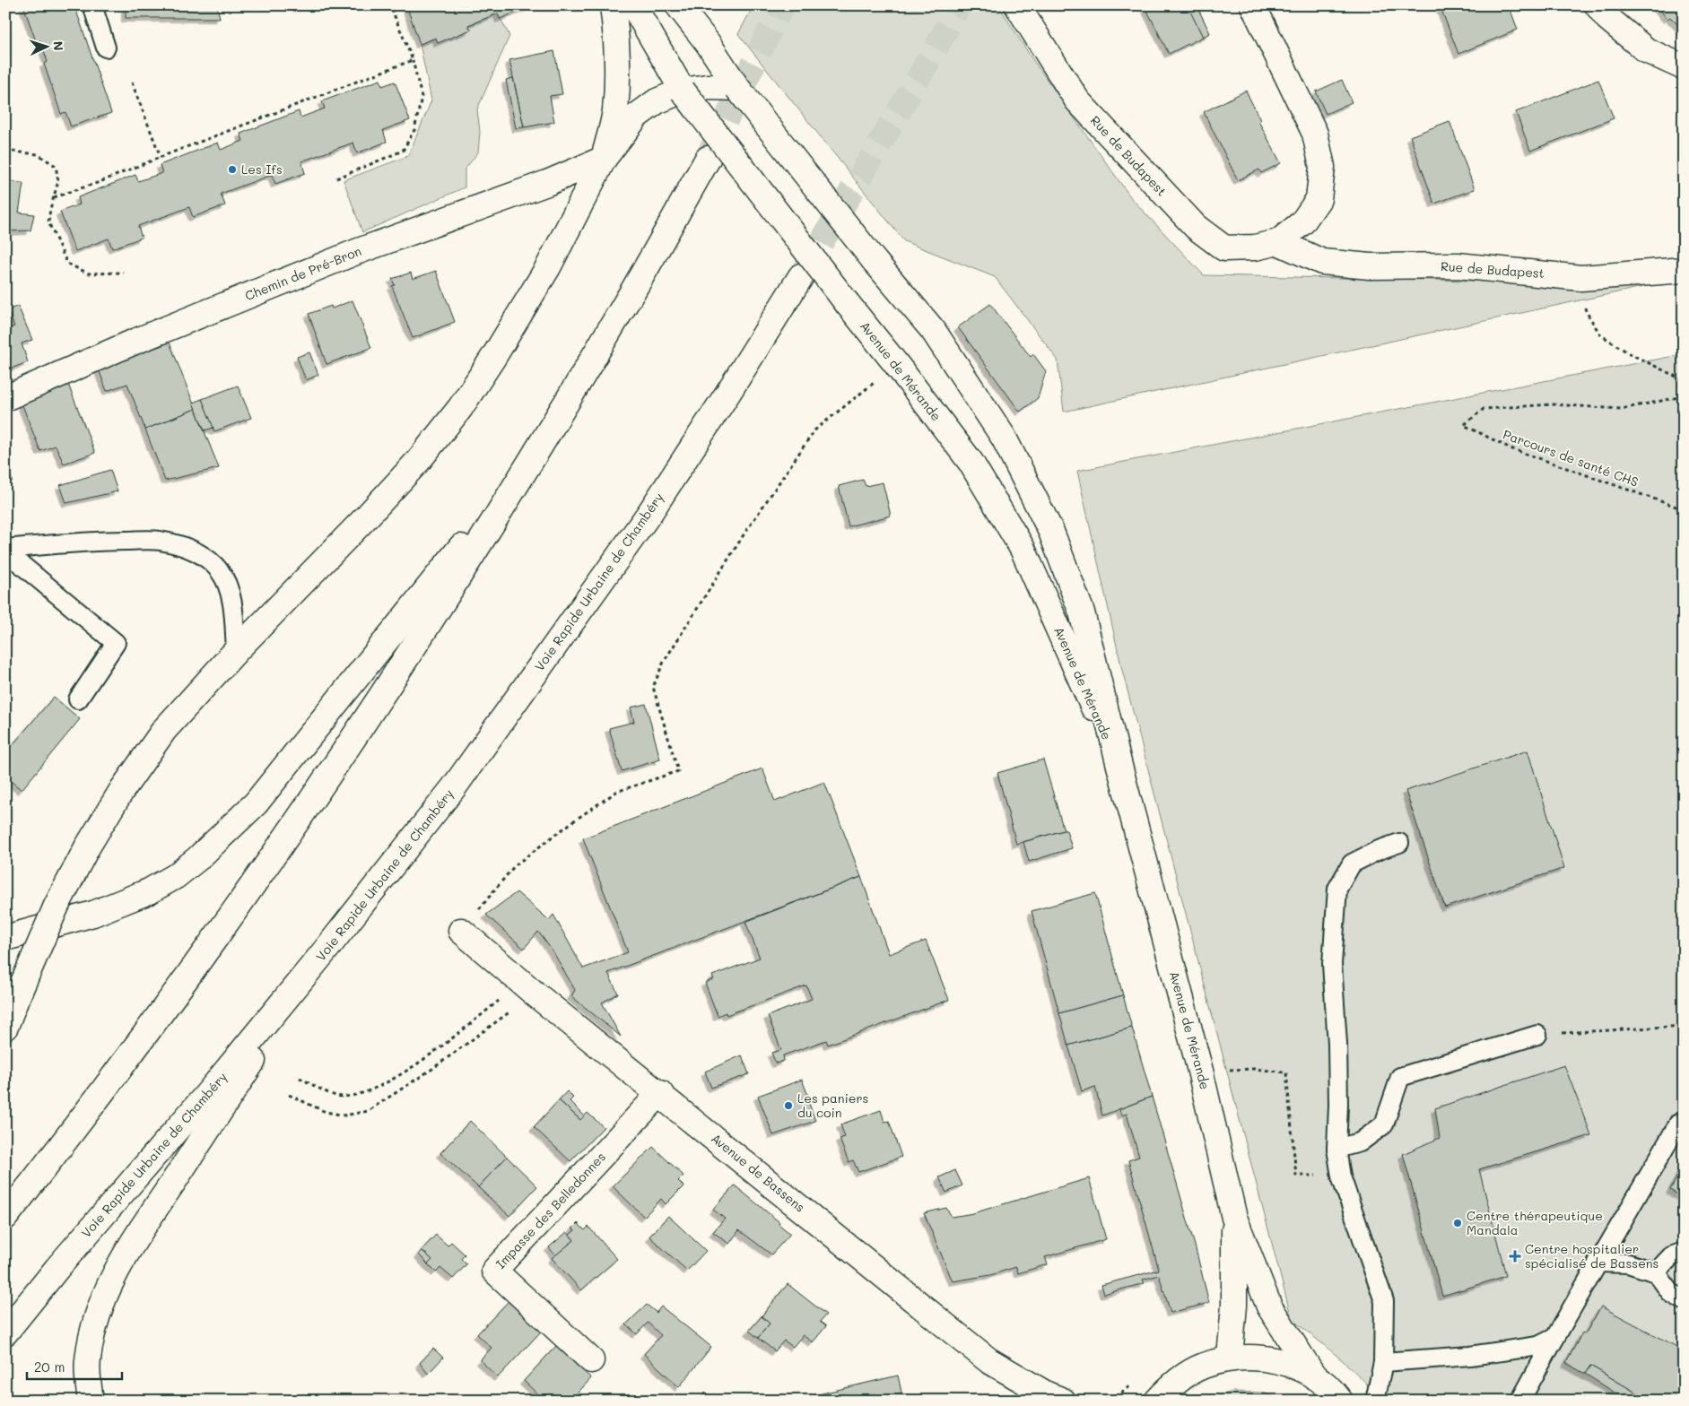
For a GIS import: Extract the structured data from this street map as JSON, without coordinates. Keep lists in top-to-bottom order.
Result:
{
  "streets": {
    "main road": [
      "Rue de Budapest",
      "Chemin de Pré-Bron",
      "Avenue de Mérande",
      "Voie Rapide Urbaine de Chambéry",
      "Avenue de Bassens",
      "Impasse des Belledonnes"
    ],
    "path": ["Parcours de santé CHS"]
  },
  "crossings": [
    ["Avenue de Bassens", "Impasse des Belledonnes"]
  ],
  "places": {
    "other": ["Les Ifs", "Les paniers du coin", "Centre thérapeutique Mandala"],
    "health": ["Centre hospitalier spécialisé de Bassens"]
  },
  "scale_bar": "20 m",
  "north": "right"
}
